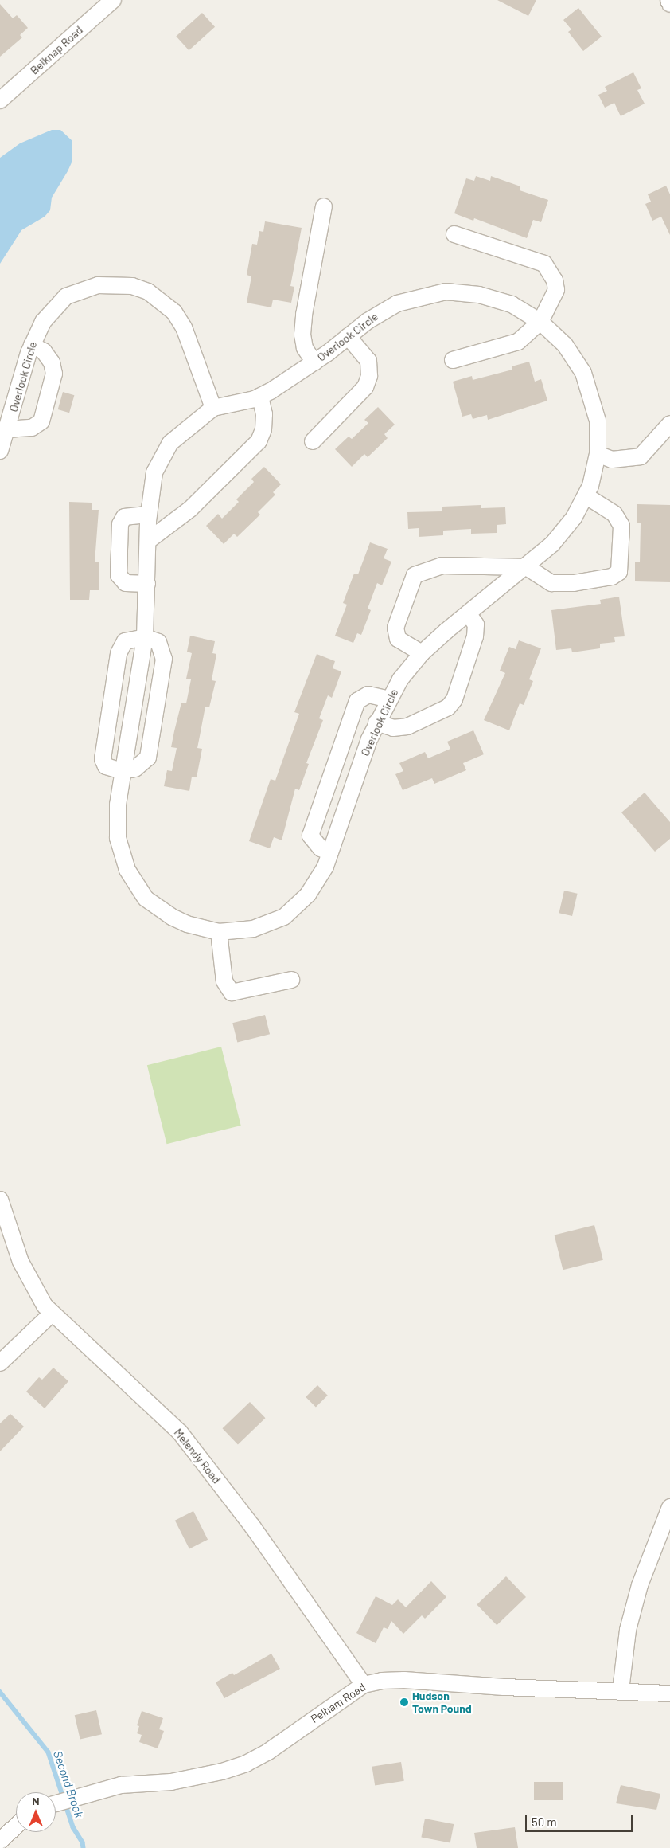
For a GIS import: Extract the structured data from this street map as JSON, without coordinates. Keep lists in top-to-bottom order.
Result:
{
  "streets": {
    "street": [
      "Belknap Road",
      "Overlook Circle",
      "Melendy Road",
      "Pelham Road"
    ]
  },
  "crossings": [
    ["Melendy Road", "Pelham Road"]
  ],
  "water": ["Second Brook"],
  "places": ["Hudson Town Pound"],
  "scale_bar": "50 m",
  "north": "top"
}
